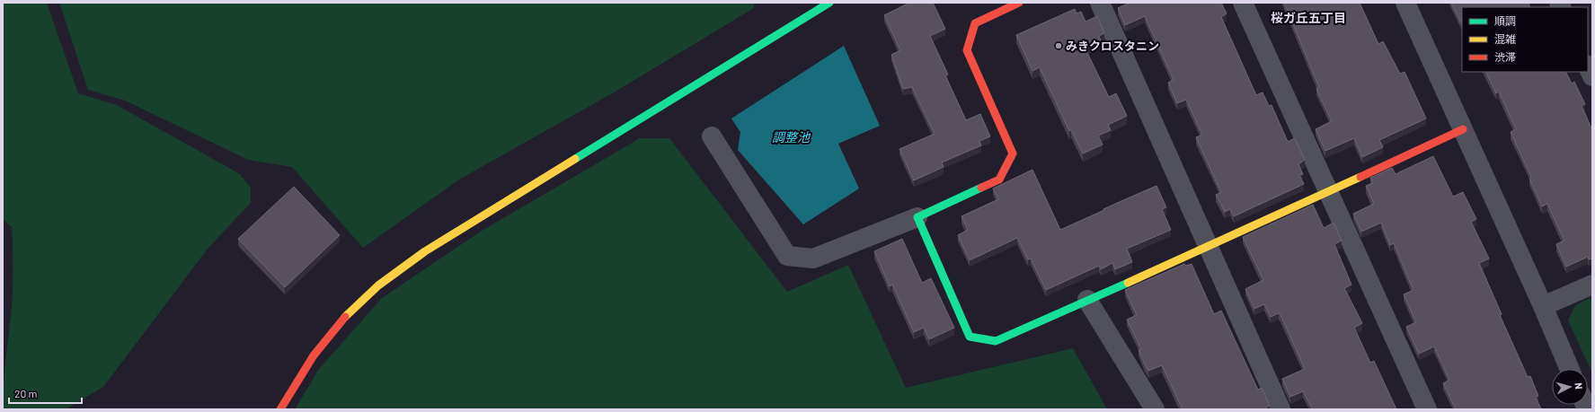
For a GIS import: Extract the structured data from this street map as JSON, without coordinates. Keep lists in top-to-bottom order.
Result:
{
  "districts": ["桜ガ丘五丁目"],
  "water": ["調整池"],
  "places": ["みきクロスタニン"],
  "legend": ["順調", "混雑", "渋滞"],
  "scale_bar": "20 m",
  "north": "right"
}
